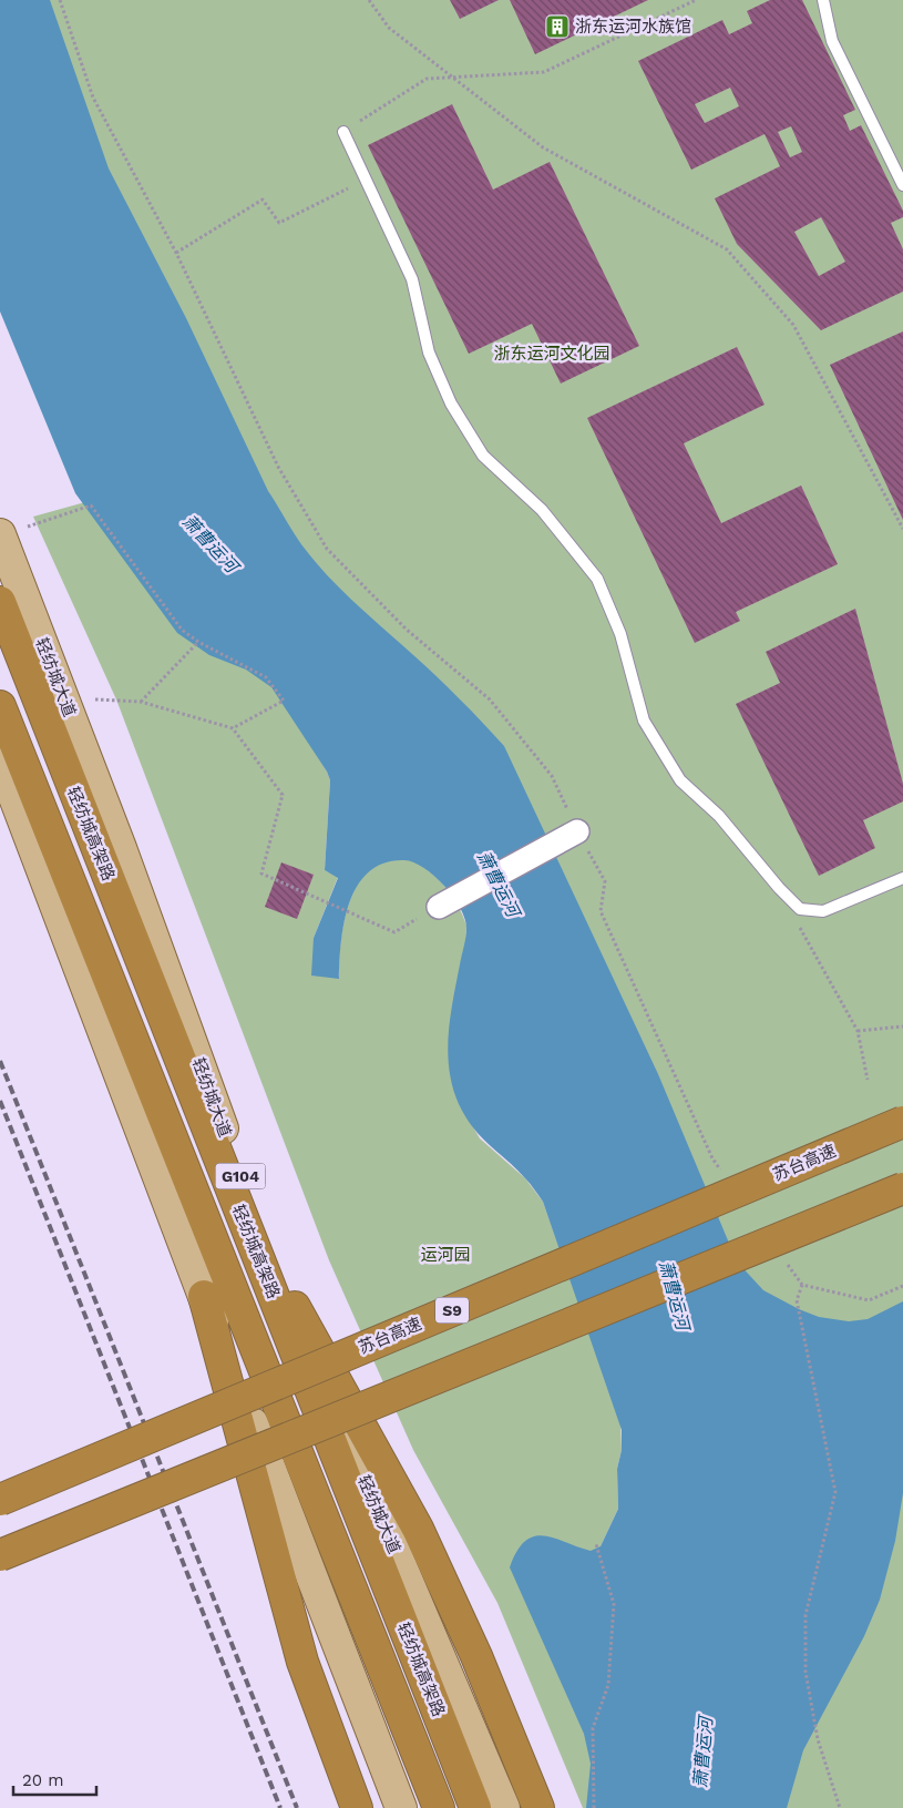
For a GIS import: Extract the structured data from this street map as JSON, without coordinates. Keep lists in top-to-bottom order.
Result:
{
  "streets": {
    "highway": ["轻纺城高架路", "苏台高速", "S9"],
    "main road": ["轻纺城大道", "G104"]
  },
  "water": ["萧曹运河"],
  "parks": ["浙东运河文化园", "运河园"],
  "places": {
    "building": ["浙东运河水族馆"]
  },
  "scale_bar": "20 m"
}
